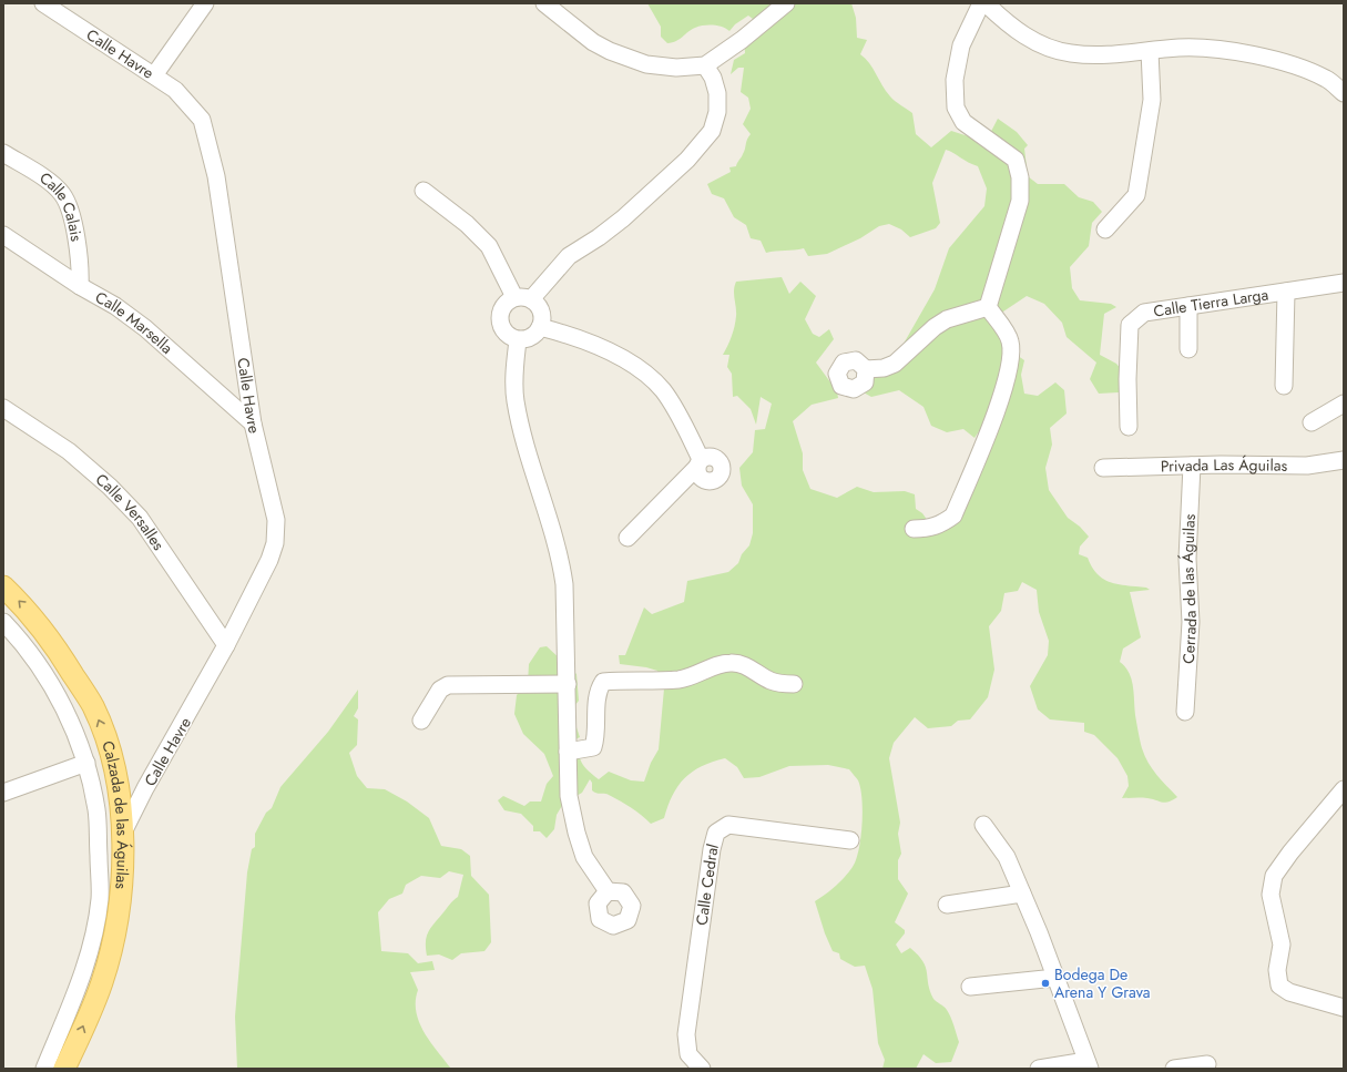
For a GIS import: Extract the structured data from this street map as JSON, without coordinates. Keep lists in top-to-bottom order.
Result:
{
  "streets": {
    "main road": ["Calzada de las Águilas"],
    "street": [
      "Calle Havre",
      "Calle Calais",
      "Calle Tierra Larga",
      "Calle Marsella",
      "Privada Las Águilas",
      "Calle Versalles",
      "Cerrada de las Águilas",
      "Calle Cedral"
    ]
  },
  "crossings": [
    ["Calle Havre", "Calle Marsella"],
    ["Calle Havre", "Calle Versalles"],
    ["Calle Havre", "Calzada de las Águilas"],
    ["Calle Calais", "Calle Marsella"],
    ["Privada Las Águilas", "Cerrada de las Águilas"]
  ],
  "one_way": ["Calzada de las Águilas"],
  "places": ["Bodega De Arena Y Grava"]
}
